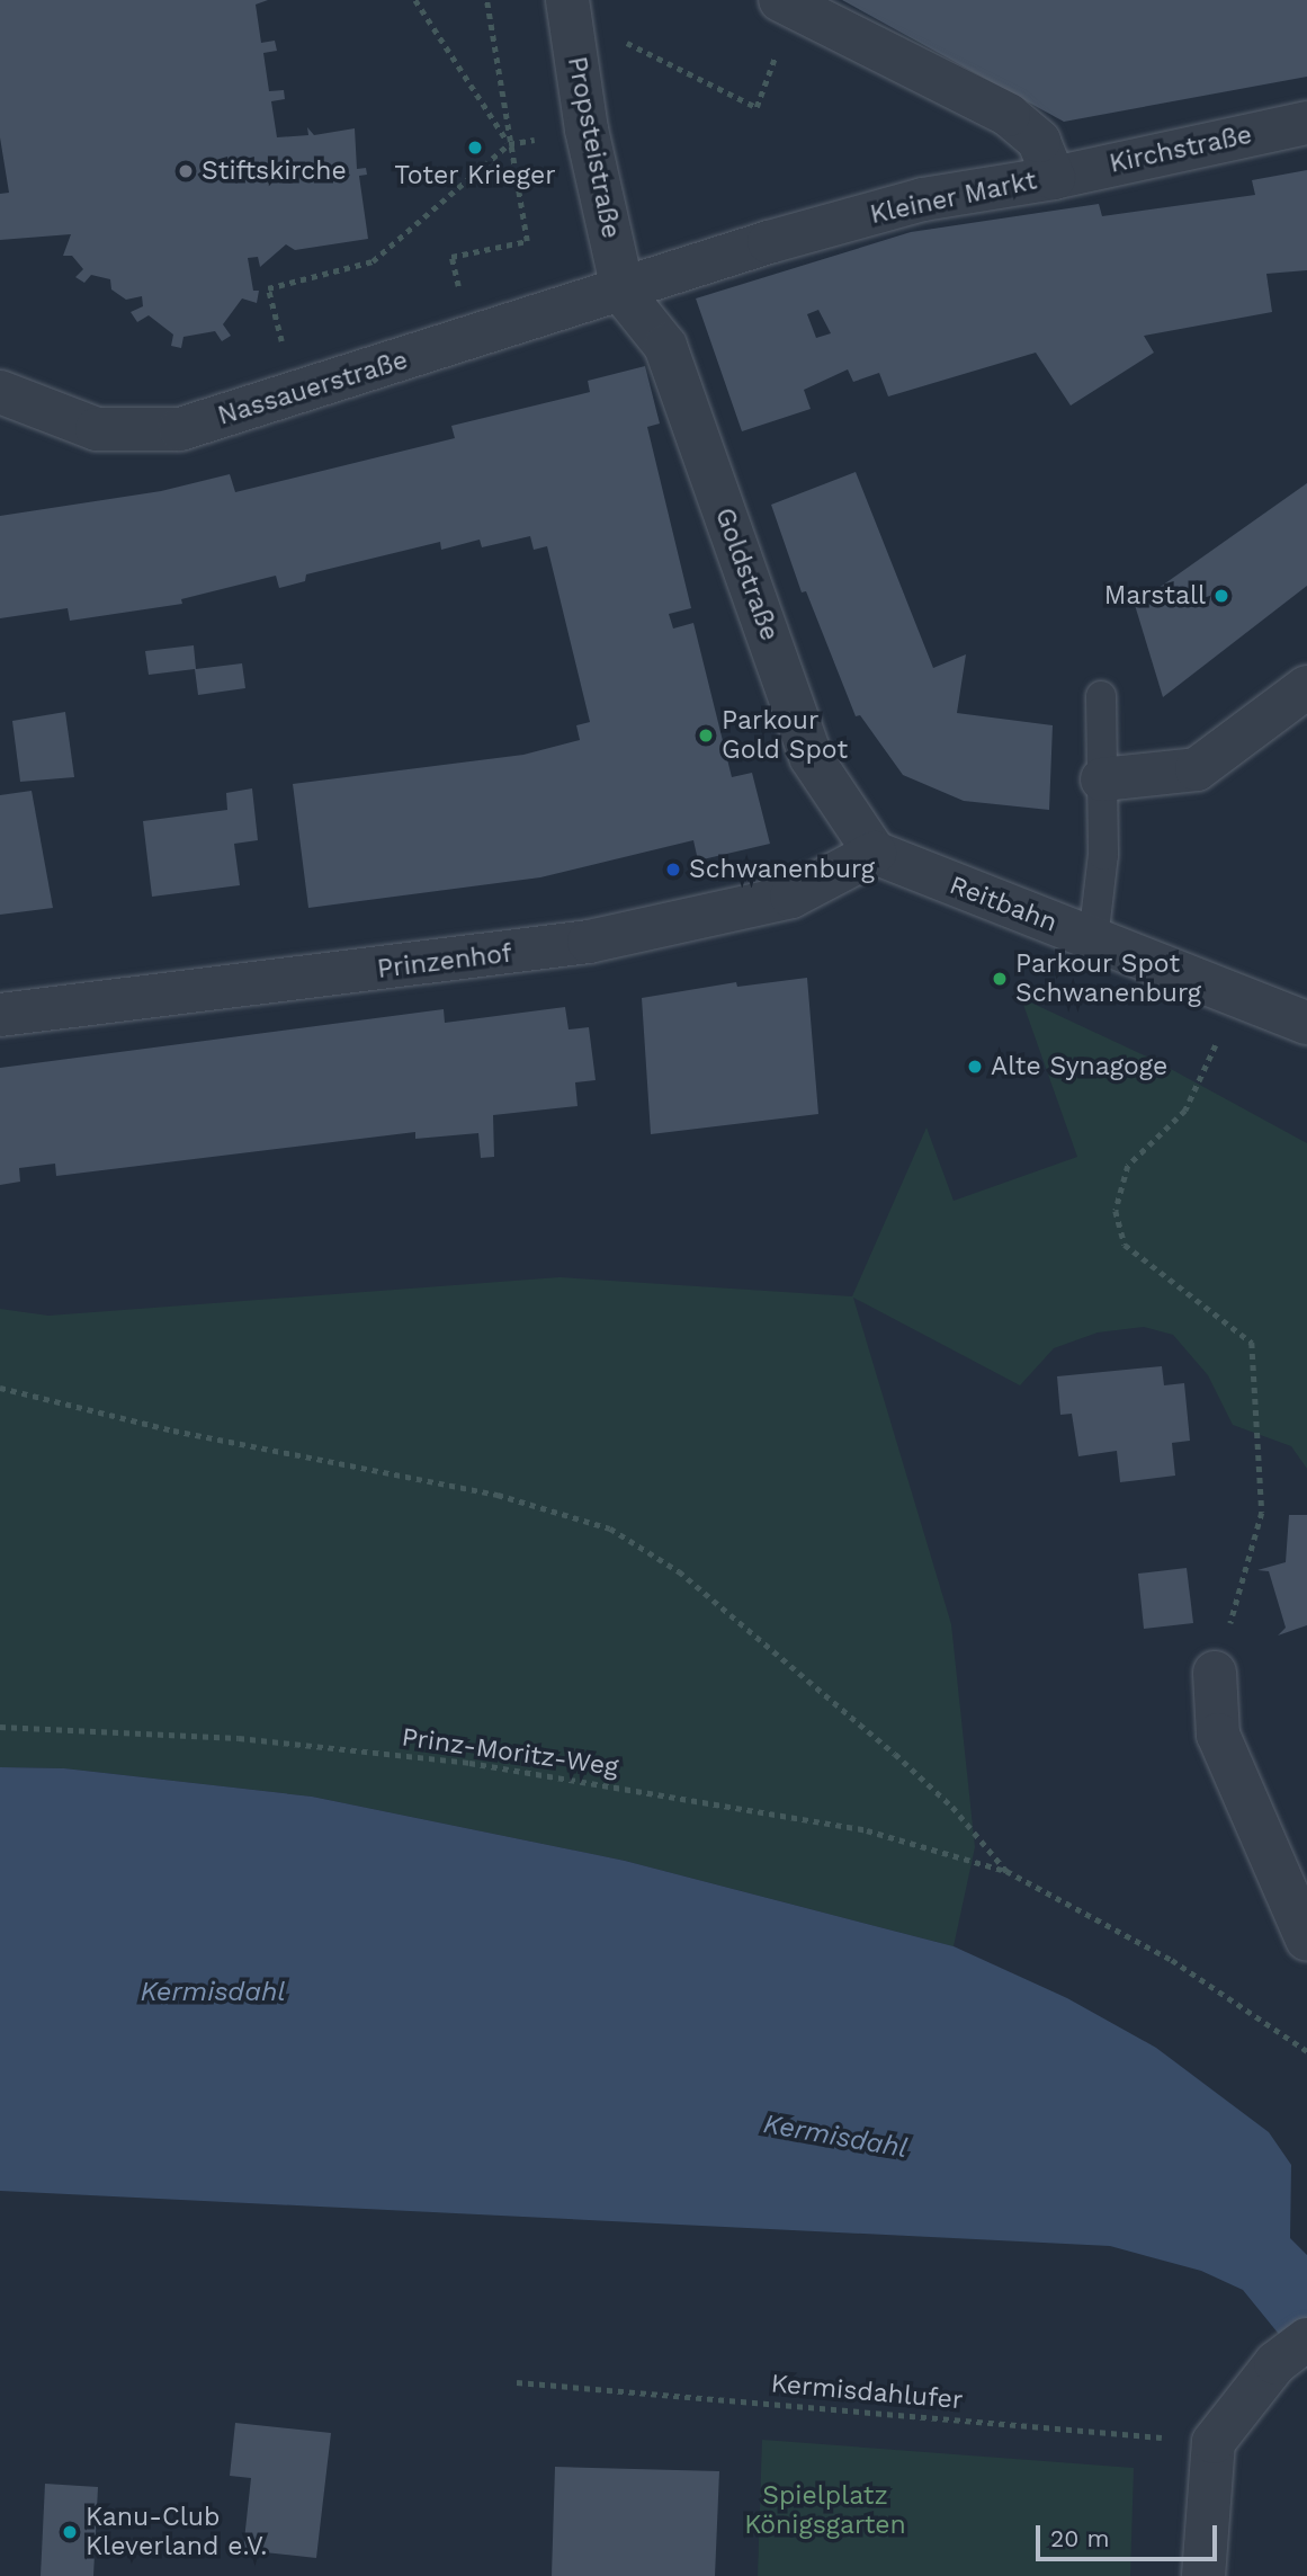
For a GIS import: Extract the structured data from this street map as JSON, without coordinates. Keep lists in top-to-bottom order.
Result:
{
  "streets": {
    "street": [
      "Propsteistraße",
      "Kirchstraße",
      "Kleiner Markt",
      "Nassauerstraße",
      "Goldstraße",
      "Reitbahn",
      "Prinzenhof"
    ],
    "path": ["Prinz-Moritz-Weg", "Kermisdahlufer"]
  },
  "crossings": [
    ["Propsteistraße", "Kleiner Markt"],
    ["Propsteistraße", "Nassauerstraße"],
    ["Propsteistraße", "Goldstraße"],
    ["Kirchstraße", "Kleiner Markt"],
    ["Kleiner Markt", "Nassauerstraße"],
    ["Kleiner Markt", "Goldstraße"],
    ["Nassauerstraße", "Goldstraße"],
    ["Goldstraße", "Reitbahn"],
    ["Goldstraße", "Prinzenhof"],
    ["Reitbahn", "Prinzenhof"]
  ],
  "water": ["Kermisdahl"],
  "parks": ["Spielplatz Königsgarten"],
  "places": [
    "Toter Krieger",
    "Stiftskirche",
    "Marstall",
    "Parkour Gold Spot",
    "Schwanenburg",
    "Parkour Spot Schwanenburg",
    "Alte Synagoge",
    "Kanu-Club Kleverland e.V."
  ],
  "scale_bar": "20 m"
}
